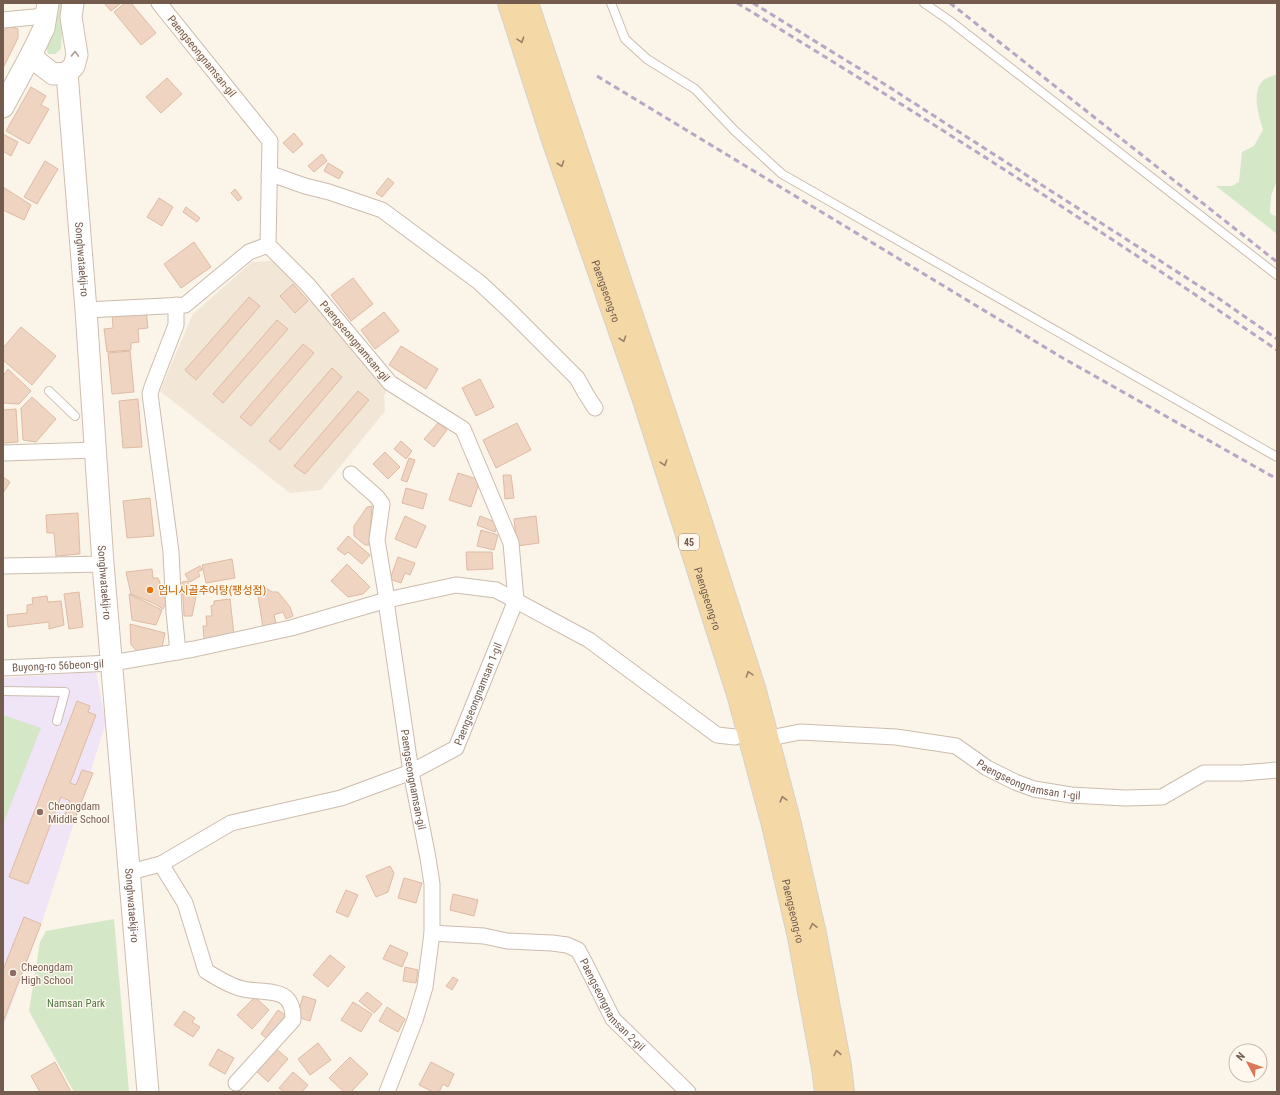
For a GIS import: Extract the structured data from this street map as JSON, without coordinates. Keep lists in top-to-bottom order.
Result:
{
  "streets": {
    "main road": ["Paengseong-ro", "45"],
    "street": [
      "Paengseongnamsan-gil",
      "Songhwataekji-ro",
      "Buyong-ro 56beon-gil",
      "Paengseongnamsan 1-gil",
      "Paengseongnamsan 2-gil"
    ]
  },
  "crossings": [
    ["Paengseongnamsan-gil", "Buyong-ro 56beon-gil"],
    ["Paengseongnamsan-gil", "Paengseongnamsan 1-gil"],
    ["Paengseongnamsan-gil", "Paengseongnamsan 2-gil"],
    ["Songhwataekji-ro", "Buyong-ro 56beon-gil"],
    ["Songhwataekji-ro", "Paengseongnamsan 1-gil"],
    ["Buyong-ro 56beon-gil", "Paengseongnamsan 1-gil"]
  ],
  "parks": ["Namsan Park"],
  "places": ["엄니시골추어탕(팽성점)", "Cheongdam Middle School", "Cheongdam High School"],
  "north": "top left"
}
